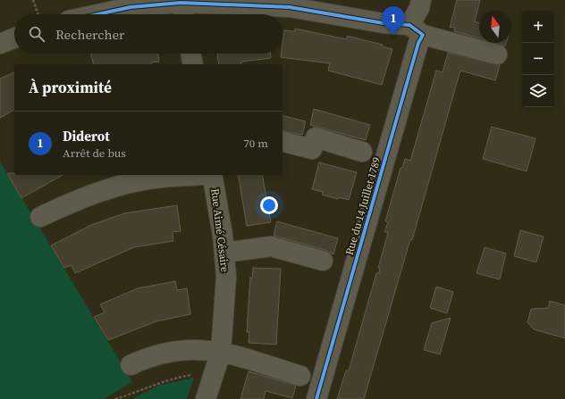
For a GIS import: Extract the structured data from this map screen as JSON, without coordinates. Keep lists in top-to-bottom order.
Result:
{
  "streets": {
    "street": ["Rue du 14 Juillet 1789", "Rue Aimé Césaire"]
  },
  "north": "top",
  "page": {
    "pins": "1",
    "map_buttons": ["+", "−"],
    "search": "Rechercher",
    "heading": "À proximité",
    "list": [
      {
        "mark": "1",
        "name": "Diderot",
        "note": "Arrêt de bus",
        "value": "70 m"
      }
    ]
  }
}
